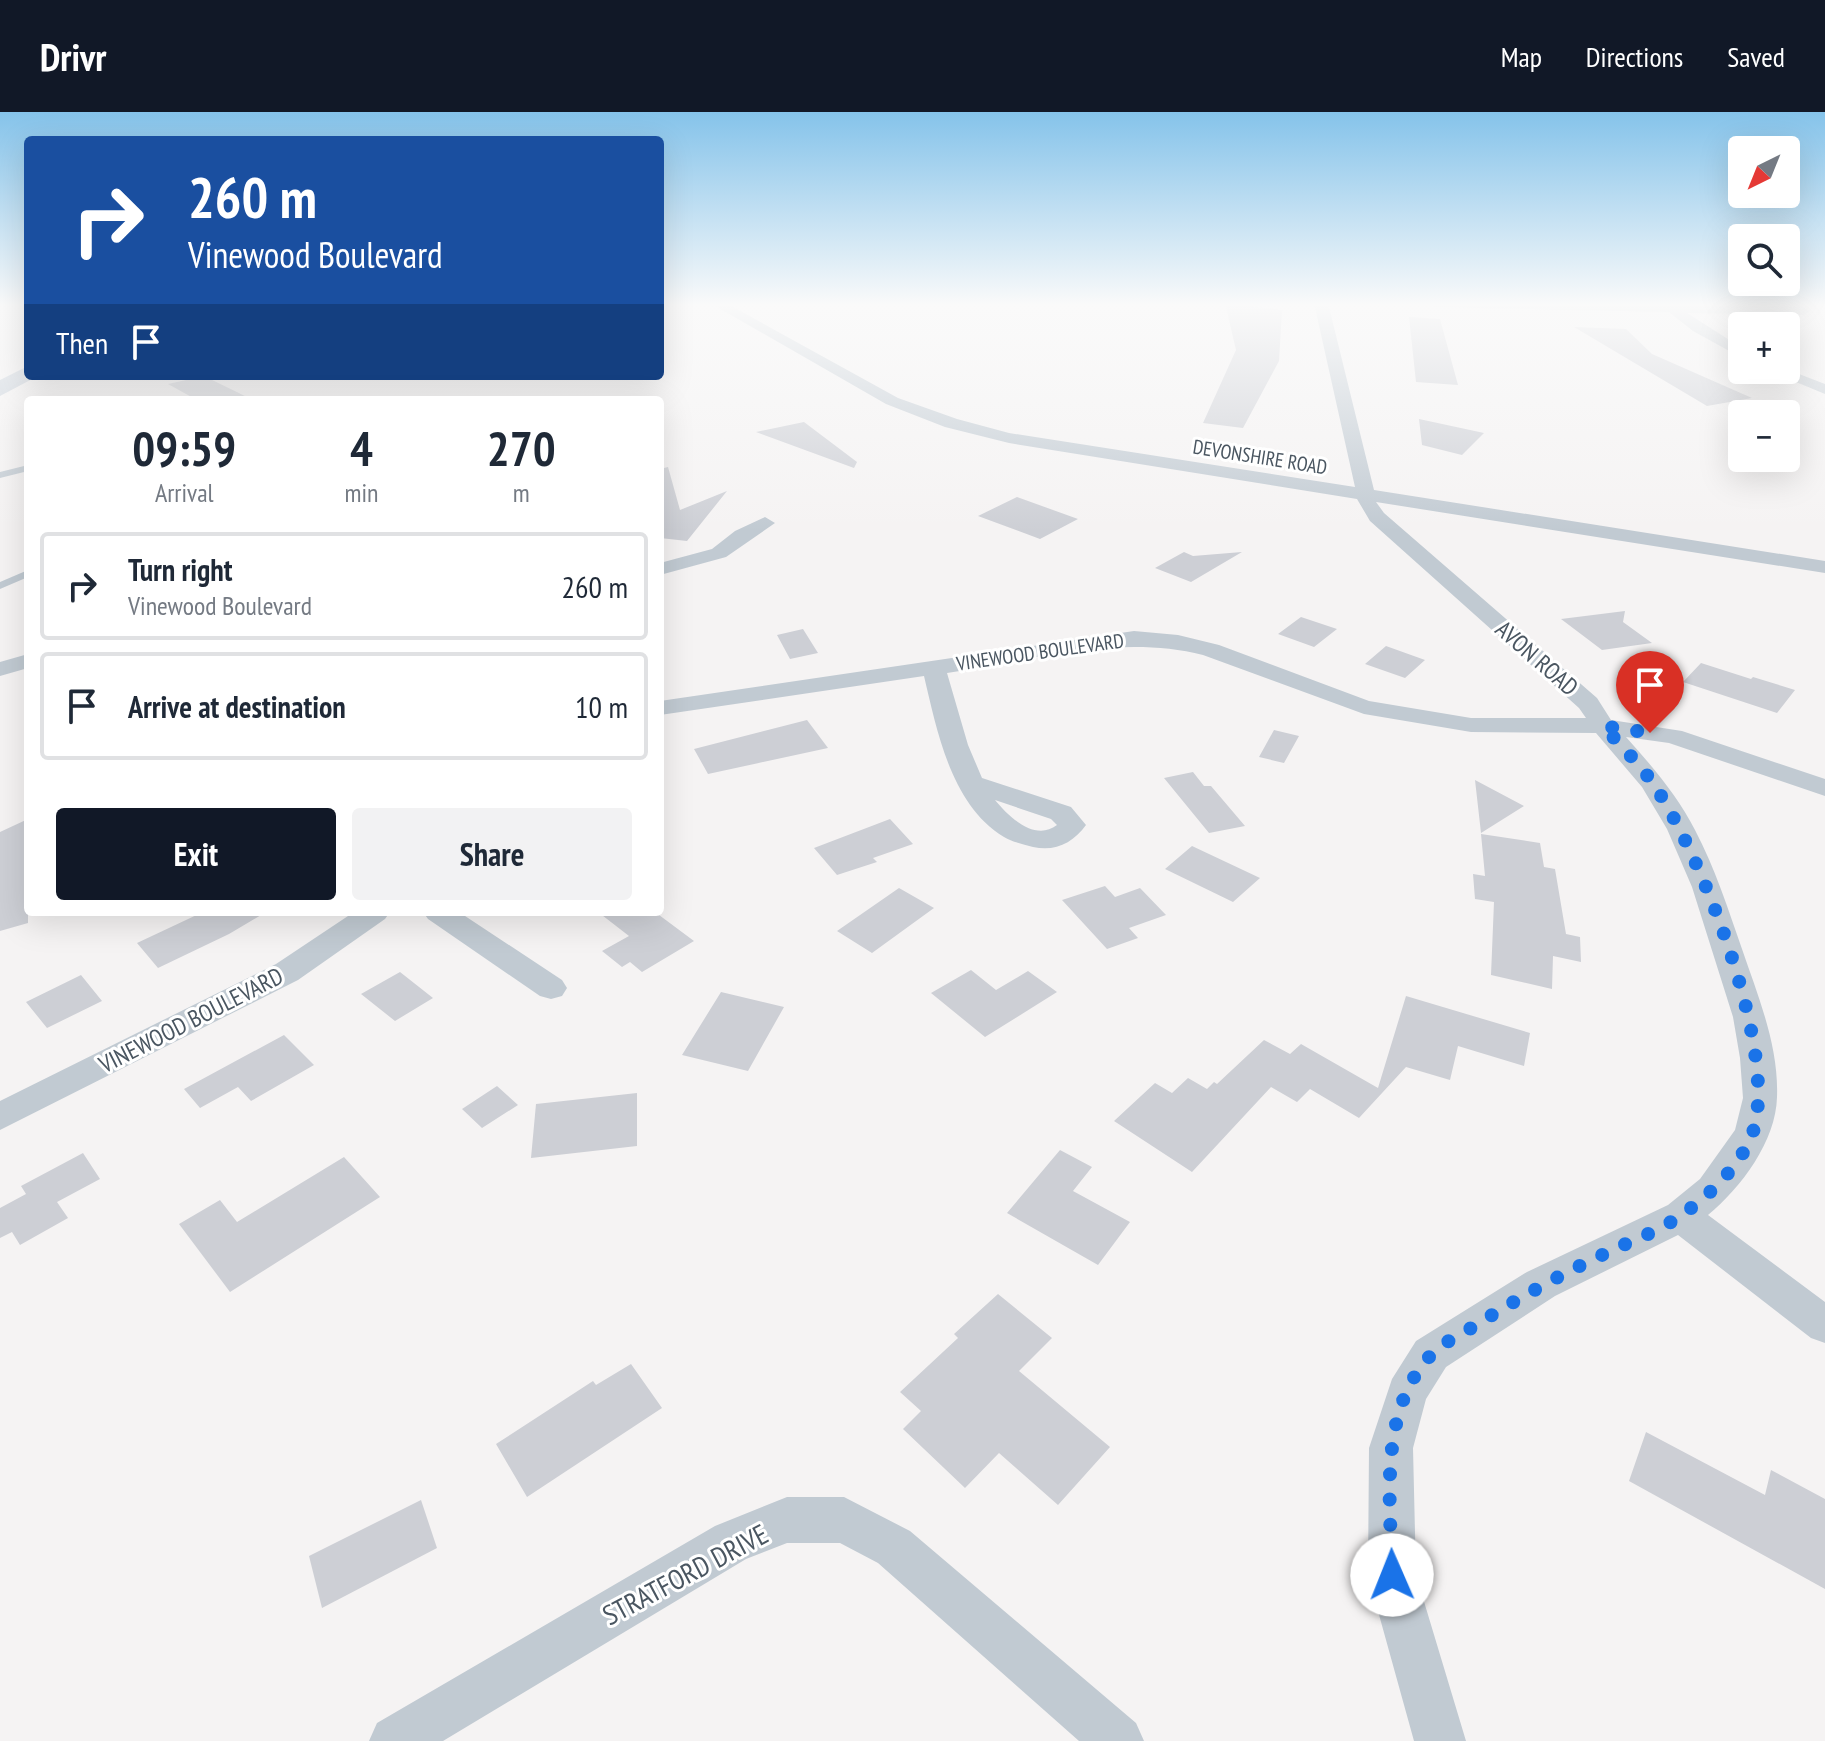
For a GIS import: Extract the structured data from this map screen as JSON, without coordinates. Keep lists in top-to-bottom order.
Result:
{
  "streets": {
    "street": [
      "DEVONSHIRE ROAD",
      "VINEWOOD BOULEVARD",
      "AVON ROAD",
      "STRATFORD DRIVE"
    ]
  },
  "crossings": [
    ["DEVONSHIRE ROAD", "AVON ROAD"],
    ["VINEWOOD BOULEVARD", "AVON ROAD"]
  ],
  "north": "bottom left",
  "page": {
    "header": "Drivr",
    "nav": ["Map", "Directions", "Saved"],
    "map_buttons": ["+", "−"],
    "turn": ["260 m", "Vinewood Boulevard"],
    "then": "Then",
    "eta": [
      "09:59",
      "Arrival",
      "4",
      "min",
      "270",
      "m"
    ],
    "list": [
      {
        "name": "Turn right",
        "note": "Vinewood Boulevard",
        "value": "260 m"
      },
      {
        "name": "Arrive at destination",
        "value": "10 m"
      }
    ],
    "buttons": ["Exit", "Share"]
  }
}
